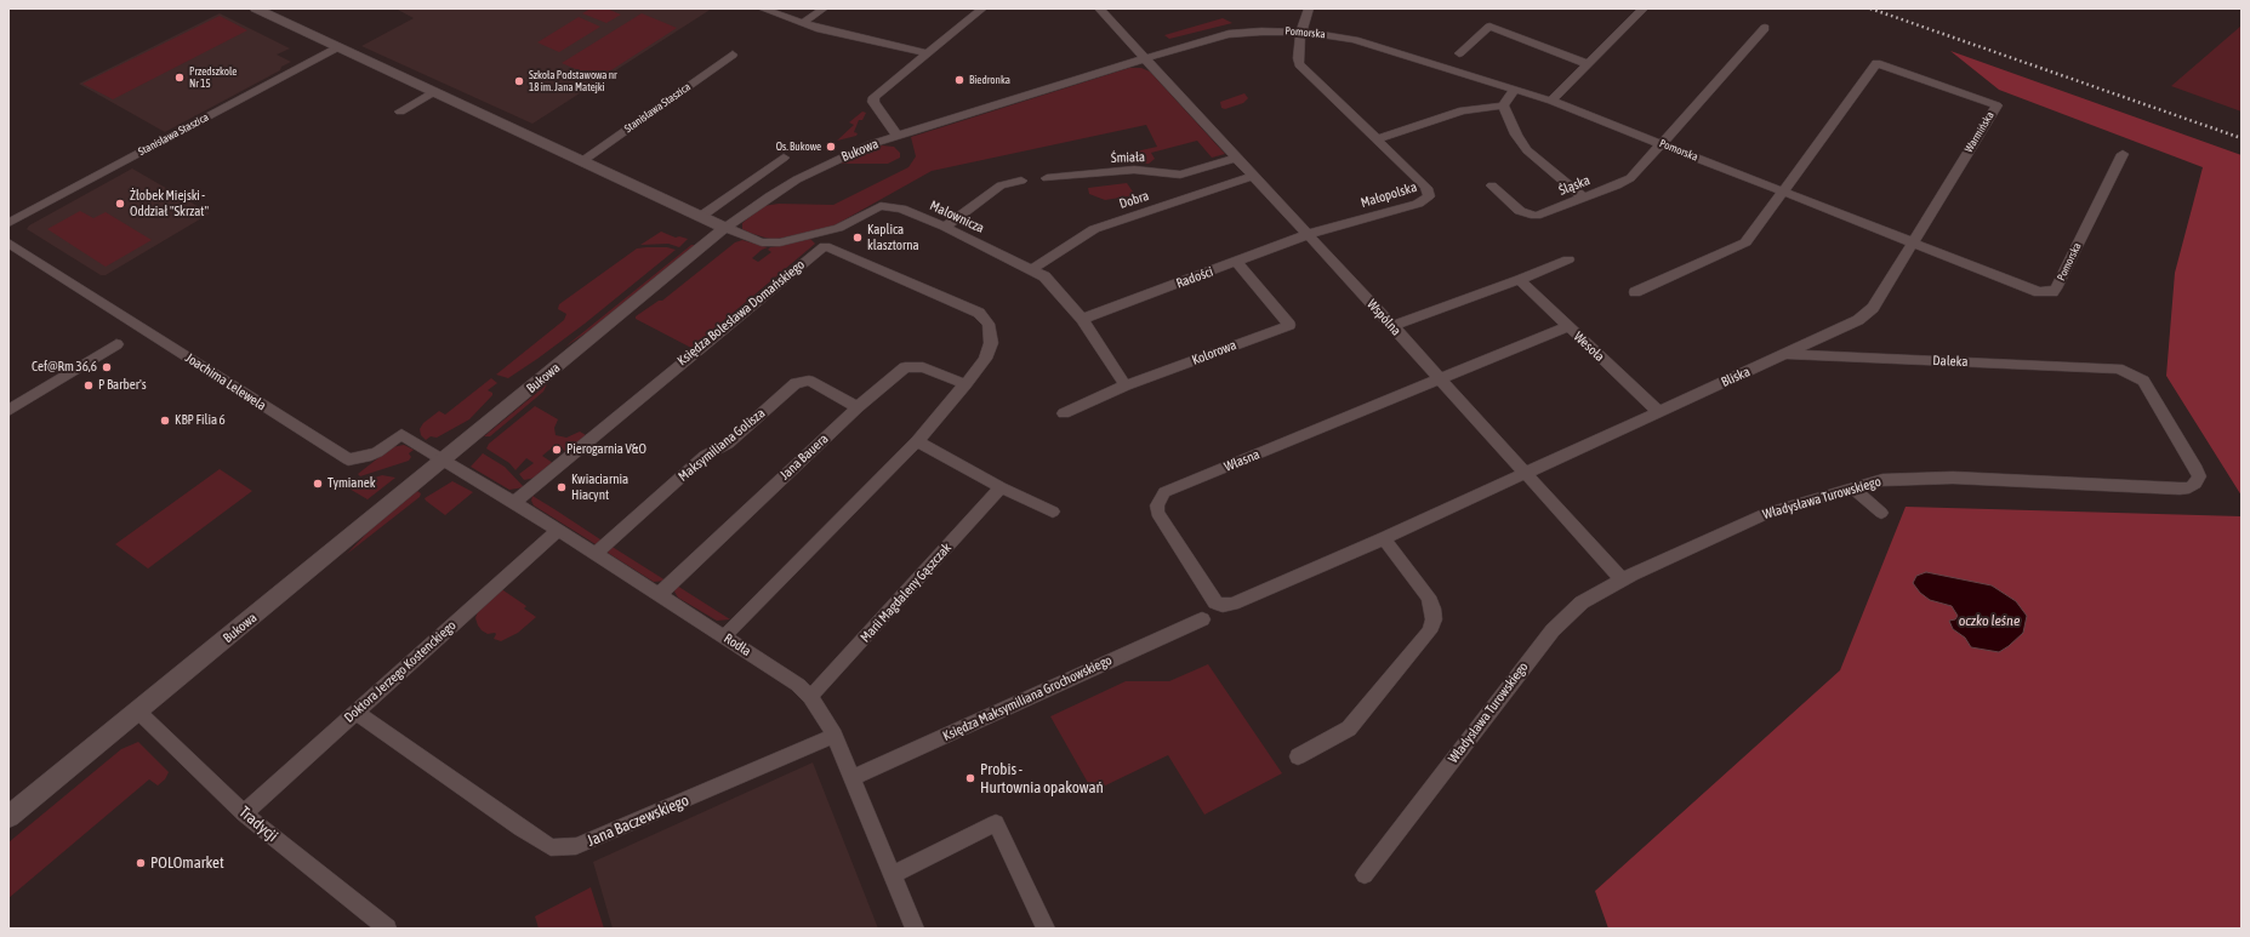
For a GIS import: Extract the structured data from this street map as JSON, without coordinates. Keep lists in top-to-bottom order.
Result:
{
  "streets": {
    "street": [
      "Pomorska",
      "Stanisława Staszica",
      "Warmińska",
      "Bukowa",
      "Śmiała",
      "Śląska",
      "Małopolska",
      "Dobra",
      "Malownicza",
      "Radości",
      "Księdza Bolesława Domańskiego",
      "Wspólna",
      "Wesoła",
      "Kolorowa",
      "Daleka",
      "Bliska",
      "Joachima Lelewela",
      "Maksymiliana Golisza",
      "Jana Bauera",
      "Własna",
      "Władysława Turowskiego",
      "Marii Magdaleny Gąszczak",
      "Rodła",
      "Doktora Jerzego Kostenckiego",
      "Księdza Maksymiliana Grochowskiego",
      "Jana Baczewskiego",
      "Tradycji"
    ]
  },
  "crossings": [
    ["Pomorska", "Warmińska"],
    ["Pomorska", "Bukowa"],
    ["Pomorska", "Śląska"],
    ["Pomorska", "Małopolska"],
    ["Pomorska", "Wspólna"],
    ["Pomorska", "Bliska"],
    ["Warmińska", "Bliska"],
    ["Bukowa", "Malownicza"],
    ["Bukowa", "Wspólna"],
    ["Bukowa", "Joachima Lelewela"],
    ["Bukowa", "Rodła"],
    ["Bukowa", "Tradycji"],
    ["Śmiała", "Wspólna"],
    ["Małopolska", "Radości"],
    ["Małopolska", "Wspólna"],
    ["Dobra", "Malownicza"],
    ["Dobra", "Wspólna"],
    ["Malownicza", "Radości"],
    ["Malownicza", "Kolorowa"],
    ["Radości", "Wspólna"],
    ["Radości", "Kolorowa"],
    ["Księdza Bolesława Domańskiego", "Jana Bauera"],
    ["Księdza Bolesława Domańskiego", "Rodła"],
    ["Wspólna", "Bliska"],
    ["Wspólna", "Własna"],
    ["Wspólna", "Władysława Turowskiego"],
    ["Wesoła", "Bliska"],
    ["Daleka", "Bliska"],
    ["Daleka", "Władysława Turowskiego"],
    ["Joachima Lelewela", "Rodła"],
    ["Maksymiliana Golisza", "Jana Bauera"],
    ["Maksymiliana Golisza", "Rodła"],
    ["Jana Bauera", "Rodła"],
    ["Marii Magdaleny Gąszczak", "Rodła"],
    ["Rodła", "Doktora Jerzego Kostenckiego"],
    ["Rodła", "Księdza Maksymiliana Grochowskiego"],
    ["Rodła", "Jana Baczewskiego"],
    ["Doktora Jerzego Kostenckiego", "Jana Baczewskiego"],
    ["Doktora Jerzego Kostenckiego", "Tradycji"]
  ],
  "water": ["oczko leśne"],
  "places": [
    "Przedszkole Nr 15",
    "Biedronka",
    "Szkoła Podstawowa nr 18 im. Jana Matejki",
    "Os. Bukowe",
    "Żłobek Miejski - Oddział \"Skrzat\"",
    "Kaplica klasztorna",
    "Cef@Rm 36,6",
    "P Barber's",
    "KBP Filia 6",
    "Pierogarnia V&O",
    "Tymianek",
    "Kwiaciarnia Hiacynt",
    "Probis - Hurtownia opakowań",
    "POLOmarket"
  ]
}
